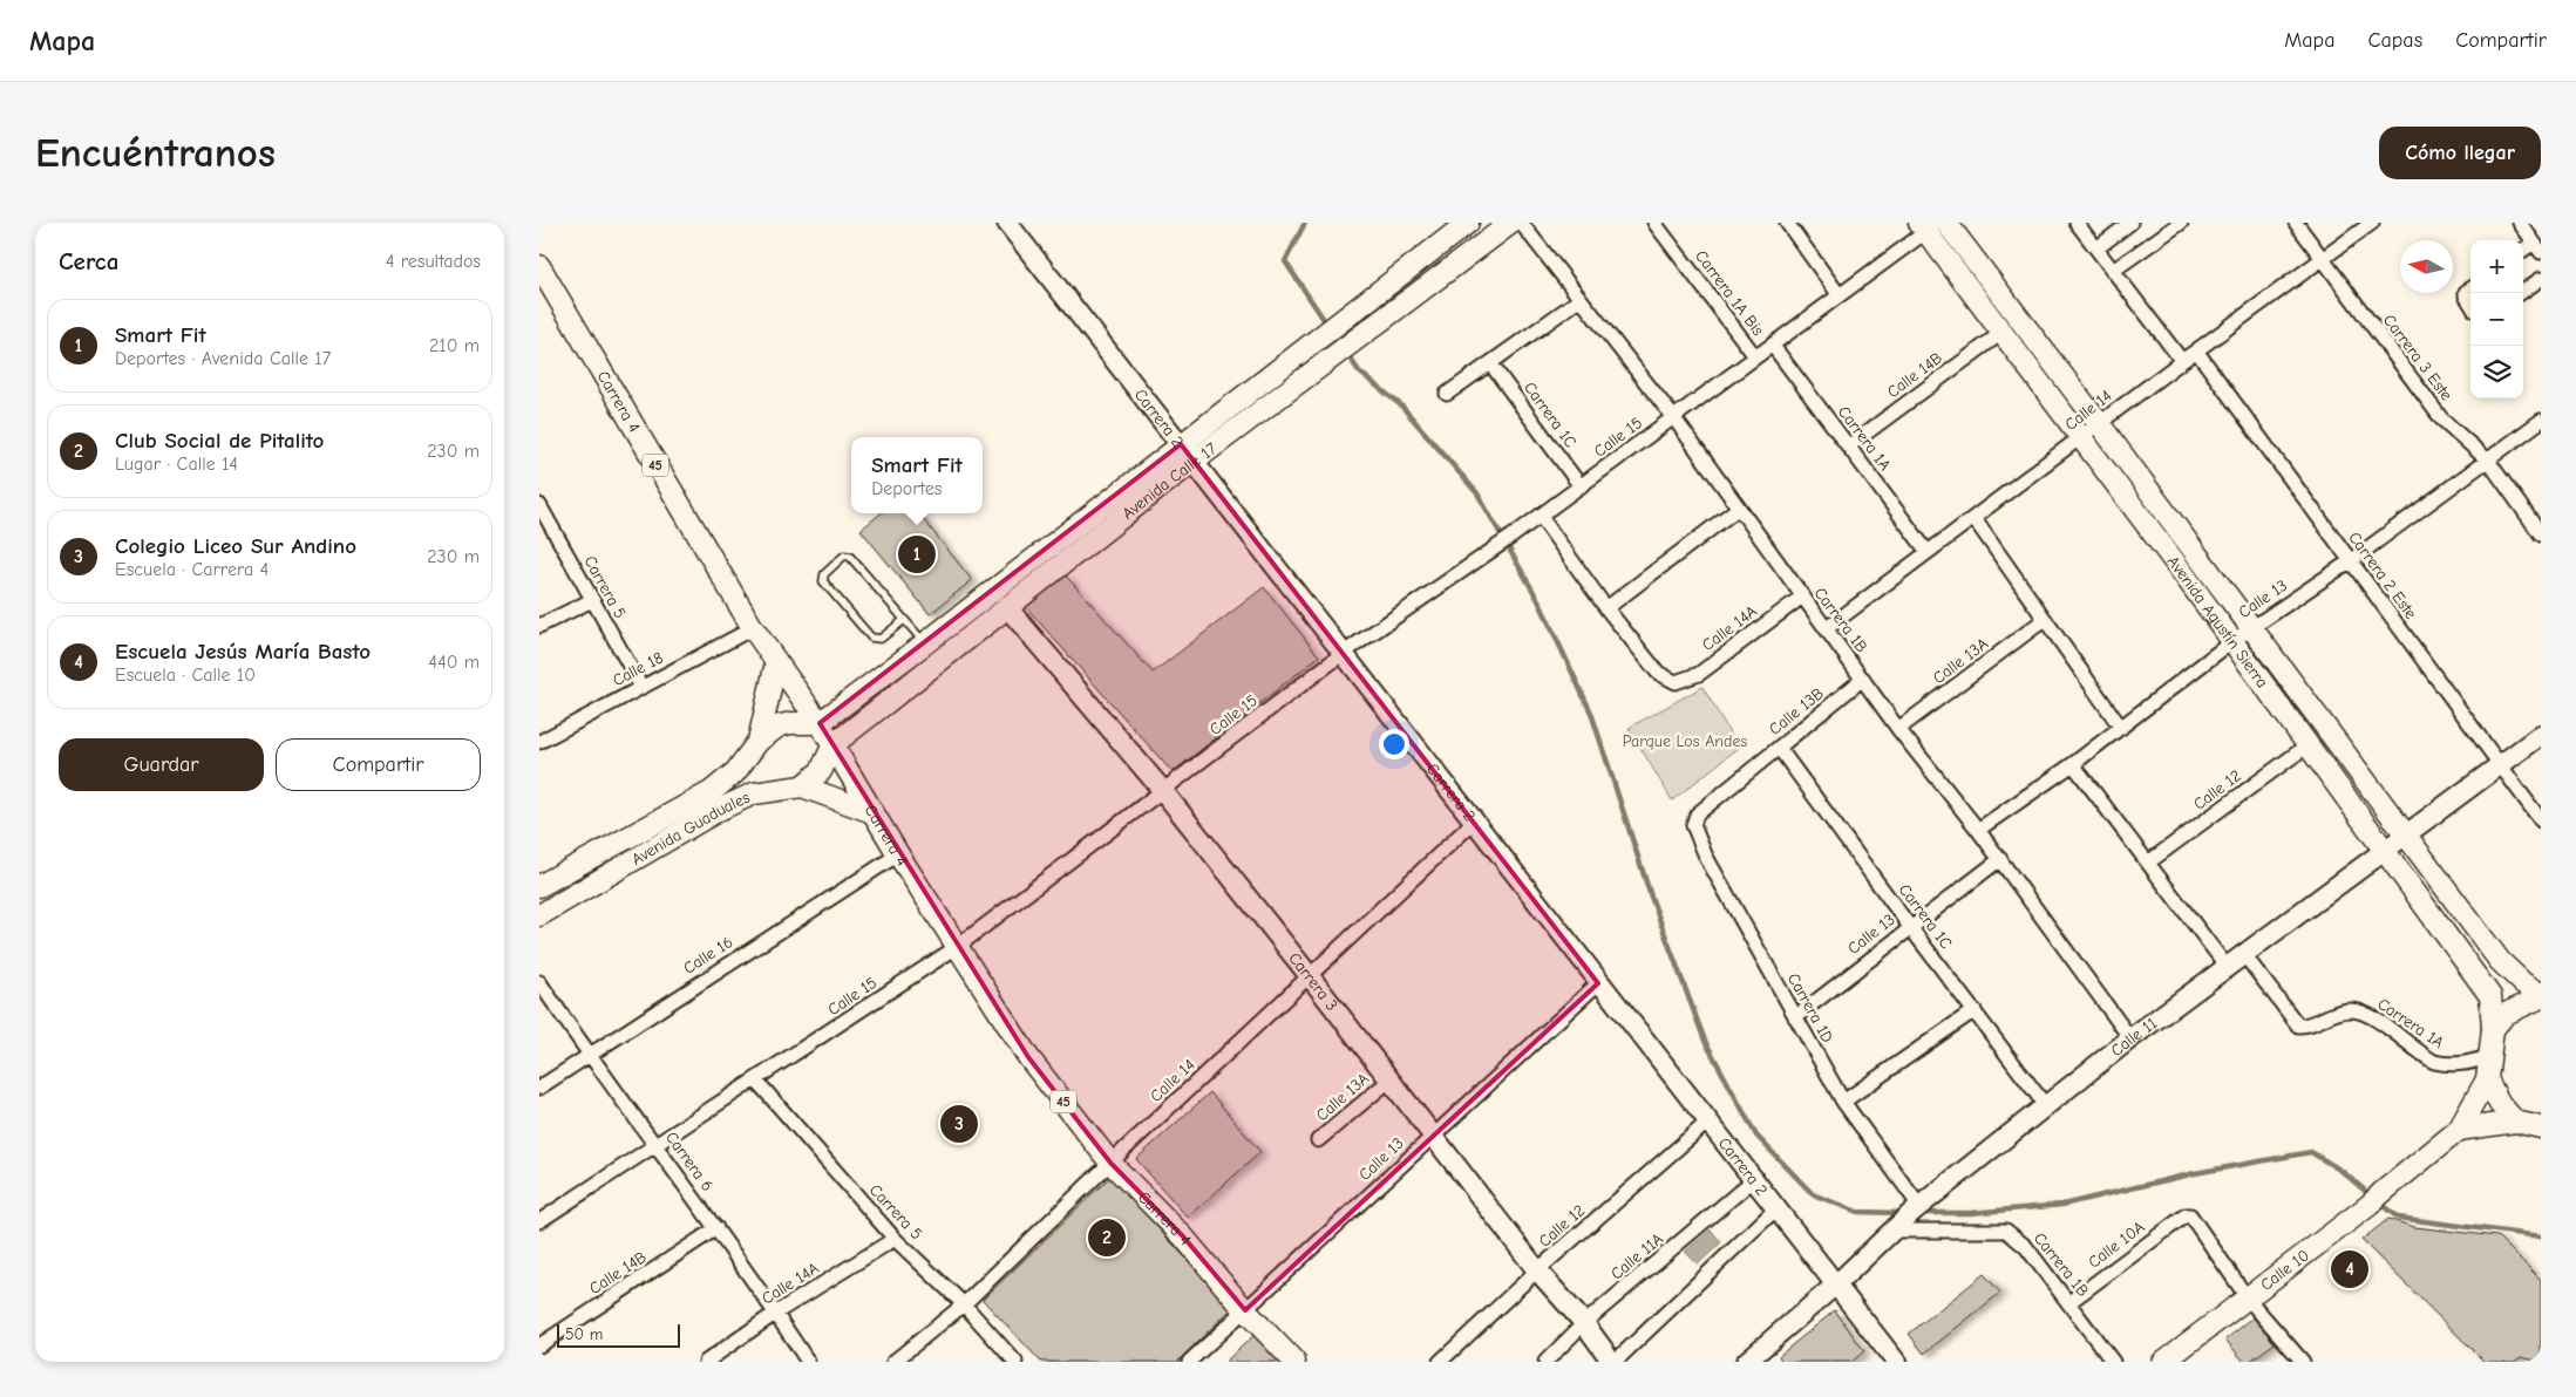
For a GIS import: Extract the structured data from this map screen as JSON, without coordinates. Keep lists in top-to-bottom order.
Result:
{
  "streets": {
    "main road": [
      "Carrera 4",
      "Carrera 2",
      "45",
      "Avenida Calle 17",
      "Avenida Agustín Sierra",
      "Avenida Guaduales",
      "Carrera 3",
      "Calle 11",
      "Calle 10"
    ],
    "street": [
      "Carrera 1A Bis",
      "Carrera 3 Este",
      "Calle 14B",
      "Calle 14",
      "Carrera 1C",
      "Calle 15",
      "Carrera 1A",
      "Carrera 2 Este",
      "Carrera 5",
      "Calle 13",
      "Carrera 1B",
      "Calle 14A",
      "Calle 13A",
      "Calle 18",
      "Calle 13B",
      "Calle 12",
      "Calle 16",
      "Carrera 1D",
      "Carrera 6",
      "Calle 10A",
      "Calle 11A"
    ]
  },
  "crossings": [
    ["Carrera 1A Bis", "Calle 15"],
    ["Carrera 3 Este", "Calle 14"],
    ["Carrera 3 Este", "Calle 13"],
    ["Calle 14B", "Carrera 1A"],
    ["Calle 14B", "Avenida Agustín Sierra"],
    ["Calle 14B", "Carrera 6"],
    ["Carrera 4", "Calle 14"],
    ["Carrera 4", "Calle 15"],
    ["Carrera 4", "Avenida Calle 17"],
    ["Carrera 4", "Calle 13"],
    ["Carrera 4", "Calle 18"],
    ["Carrera 4", "Avenida Guaduales"],
    ["Carrera 4", "Calle 16"],
    ["Calle 14", "Carrera 2"],
    ["Calle 14", "Carrera 1A"],
    ["Calle 14", "Carrera 2 Este"],
    ["Calle 14", "Carrera 5"],
    ["Calle 14", "Carrera 1B"],
    ["Calle 14", "Avenida Agustín Sierra"],
    ["Calle 14", "Carrera 3"],
    ["Carrera 1C", "Calle 15"],
    ["Carrera 1C", "Calle 13"],
    ["Carrera 1C", "Calle 13B"],
    ["Carrera 1C", "Calle 11"],
    ["Carrera 2", "Calle 15"],
    ["Carrera 2", "Avenida Calle 17"],
    ["Carrera 2", "Calle 13"],
    ["Carrera 2", "Calle 12"],
    ["Carrera 2", "Calle 11"],
    ["Carrera 2", "Calle 11A"],
    ["Calle 15", "Carrera 1A"],
    ["Calle 15", "Carrera 5"],
    ["Calle 15", "Carrera 1B"],
    ["Calle 15", "Avenida Agustín Sierra"],
    ["Calle 15", "Carrera 3"],
    ["Calle 15", "Carrera 6"],
    ["Carrera 1A", "Avenida Agustín Sierra"],
    ["Carrera 1A", "Calle 11"],
    ["Avenida Calle 17", "Avenida Guaduales"],
    ["Avenida Calle 17", "Carrera 3"],
    ["Carrera 2 Este", "Calle 13"],
    ["Carrera 2 Este", "Calle 11"],
    ["Carrera 5", "Calle 14A"],
    ["Carrera 5", "Calle 18"],
    ["Calle 13", "Carrera 1B"],
    ["Calle 13", "Avenida Agustín Sierra"],
    ["Calle 13", "Carrera 3"],
    ["Calle 13", "Carrera 1D"],
    ["Carrera 1B", "Calle 14A"],
    ["Carrera 1B", "Calle 13A"],
    ["Carrera 1B", "Calle 13B"],
    ["Carrera 1B", "Calle 11"],
    ["Carrera 1B", "Calle 10A"],
    ["Avenida Agustín Sierra", "Calle 12"],
    ["Avenida Agustín Sierra", "Calle 11"],
    ["Calle 14A", "Carrera 6"],
    ["Calle 13A", "Carrera 3"],
    ["Calle 13B", "Carrera 1D"],
    ["Calle 12", "Carrera 3"],
    ["Calle 16", "Carrera 6"],
    ["Carrera 3", "Calle 11A"],
    ["Carrera 1D", "Calle 11"],
    ["Calle 10A", "Calle 10"]
  ],
  "parks": ["Parque Los Andes"],
  "scale_bar": "50 m",
  "north": "left",
  "page": {
    "header": "Mapa",
    "nav": ["Mapa", "Capas", "Compartir"],
    "buttons": [
      "Cómo llegar",
      ["Guardar", "Compartir"]
    ],
    "title": "Encuéntranos",
    "heading": ["Cerca", "4 resultados"],
    "map_buttons": ["+", "−"],
    "list": [
      {
        "mark": "1",
        "name": "Smart Fit",
        "note": "Deportes · Avenida Calle 17",
        "value": "210 m"
      },
      {
        "mark": "2",
        "name": "Club Social de Pitalito",
        "note": "Lugar · Calle 14",
        "value": "230 m"
      },
      {
        "mark": "3",
        "name": "Colegio Liceo Sur Andino",
        "note": "Escuela · Carrera 4",
        "value": "230 m"
      },
      {
        "mark": "4",
        "name": "Escuela Jesús María Basto",
        "note": "Escuela · Calle 10",
        "value": "440 m"
      }
    ],
    "popup": ["Smart Fit", "Deportes"],
    "pins": [
      "1",
      "3",
      "2",
      "4"
    ],
    "scale": "50 m"
  }
}
